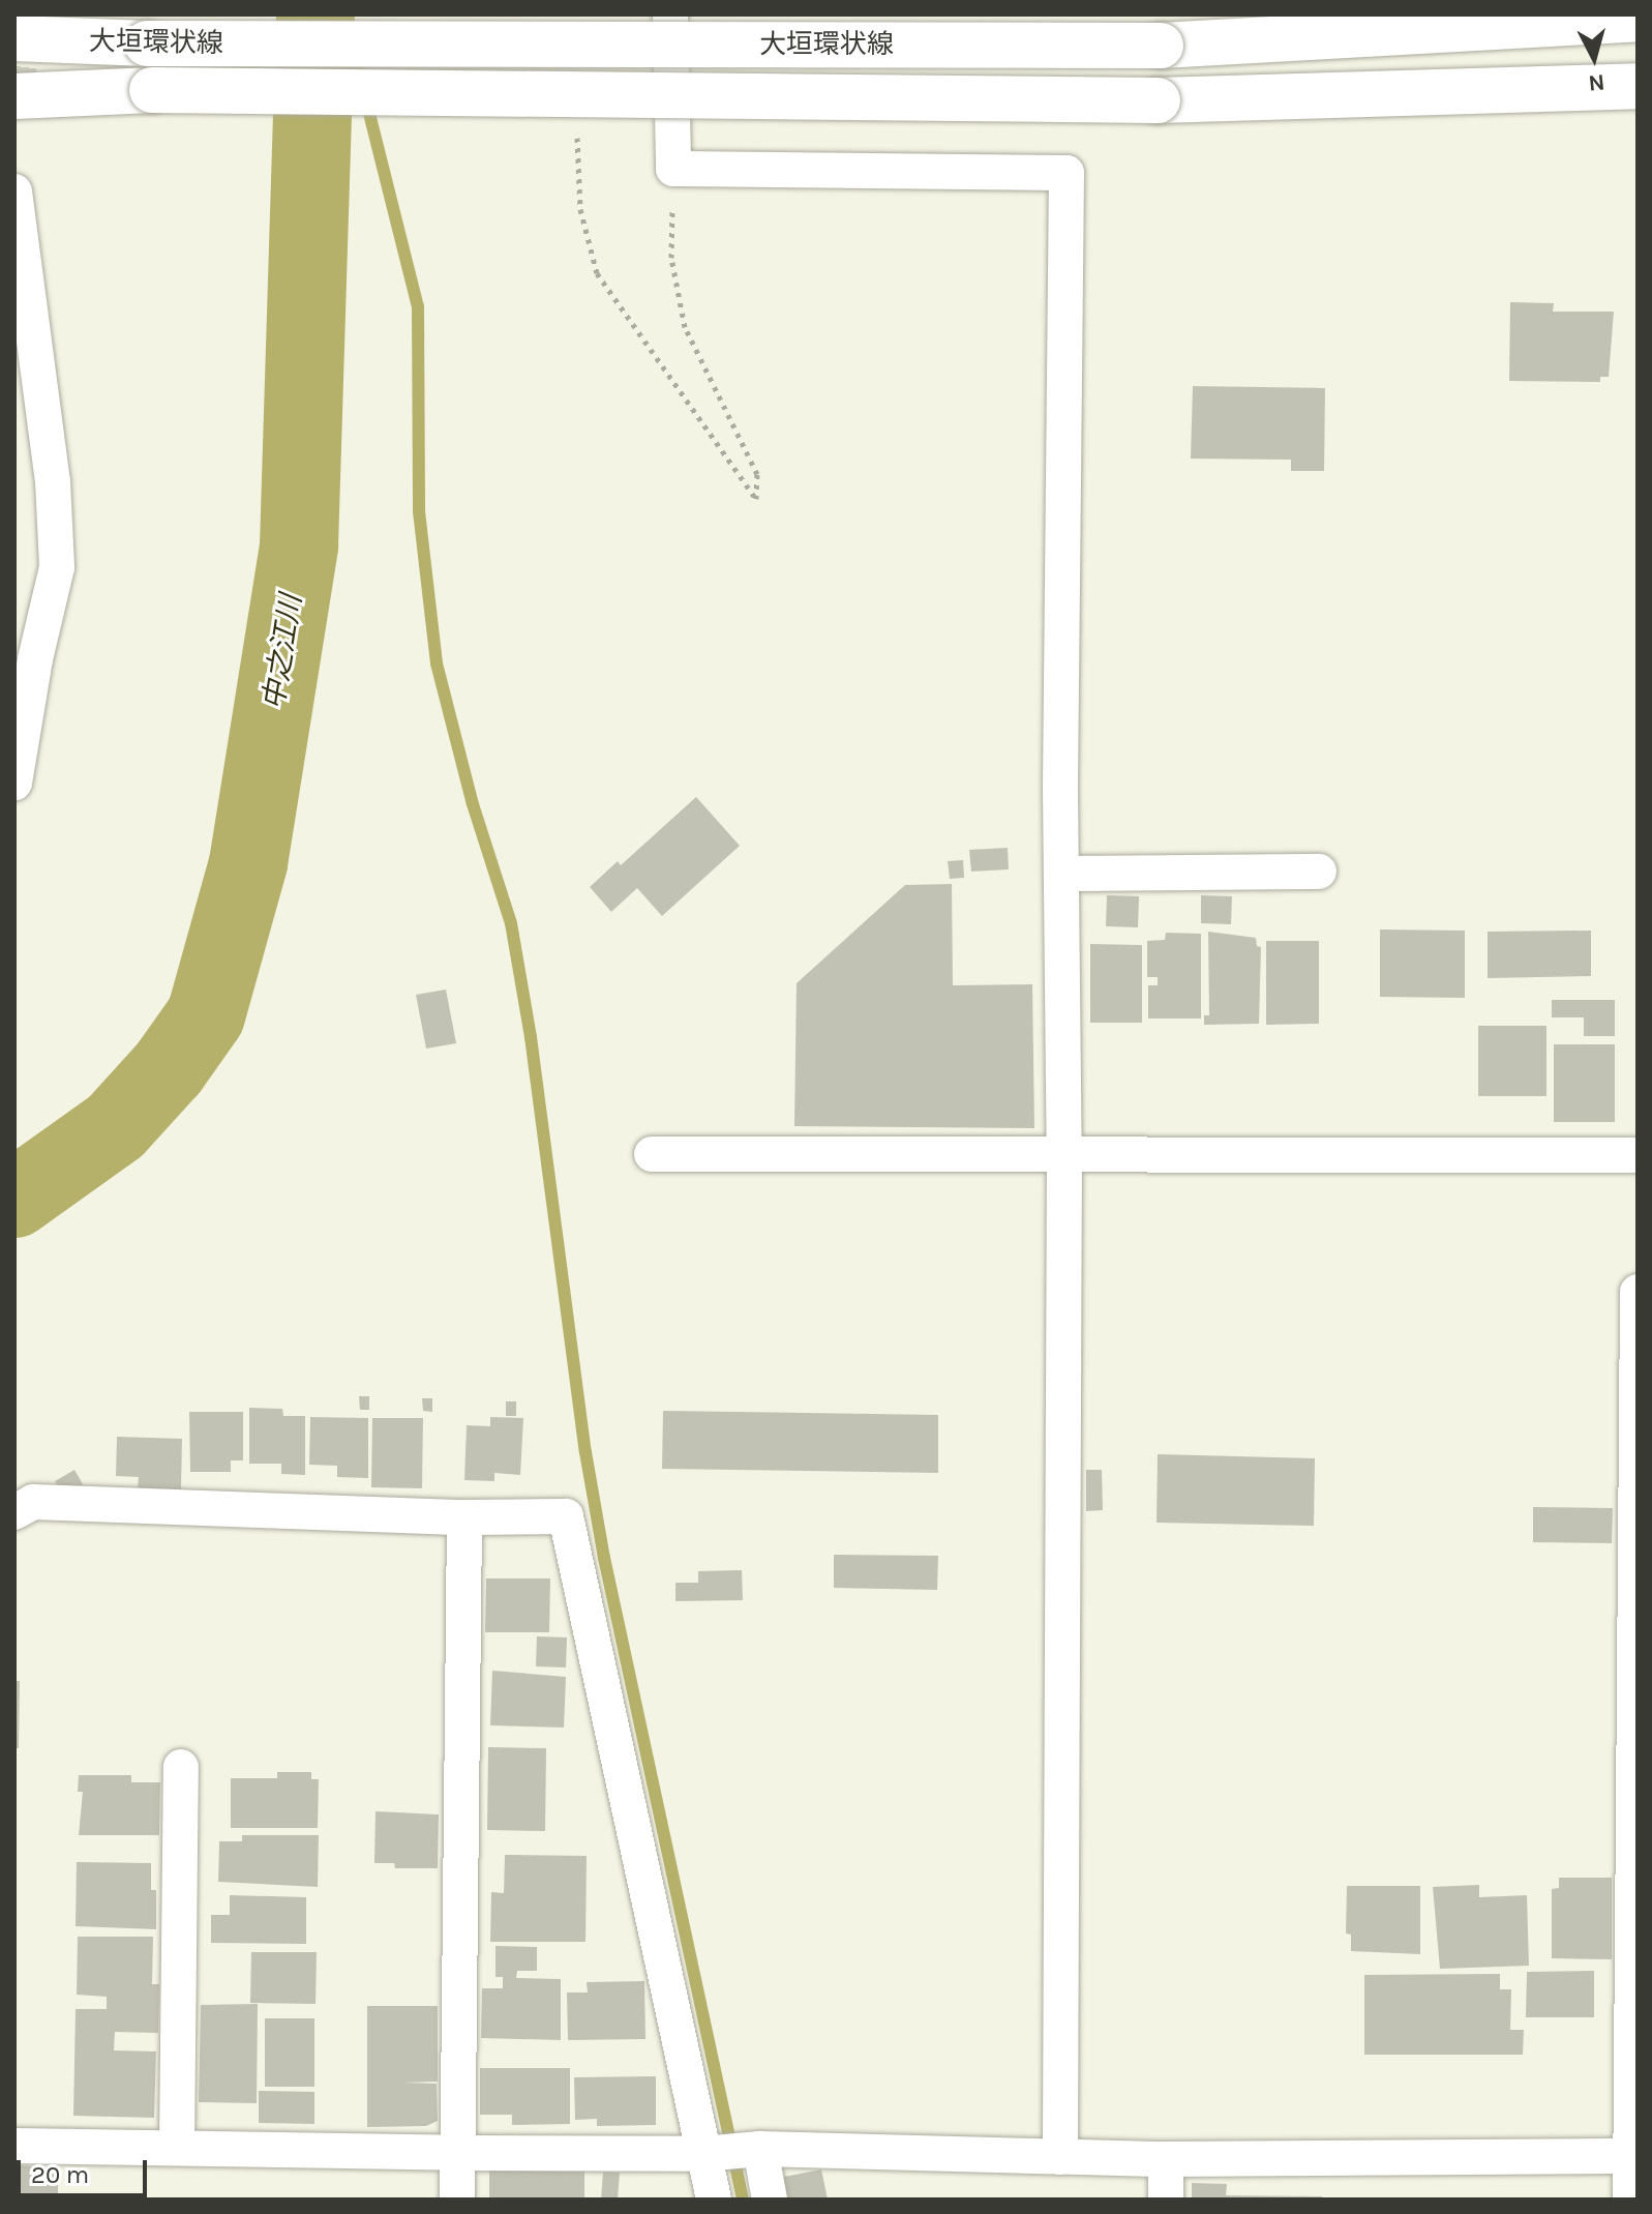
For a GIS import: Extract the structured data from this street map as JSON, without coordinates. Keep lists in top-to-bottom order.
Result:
{
  "streets": {
    "main road": ["大垣環状線"]
  },
  "water": ["中之江川"],
  "scale_bar": "20 m",
  "north": "bottom"
}
